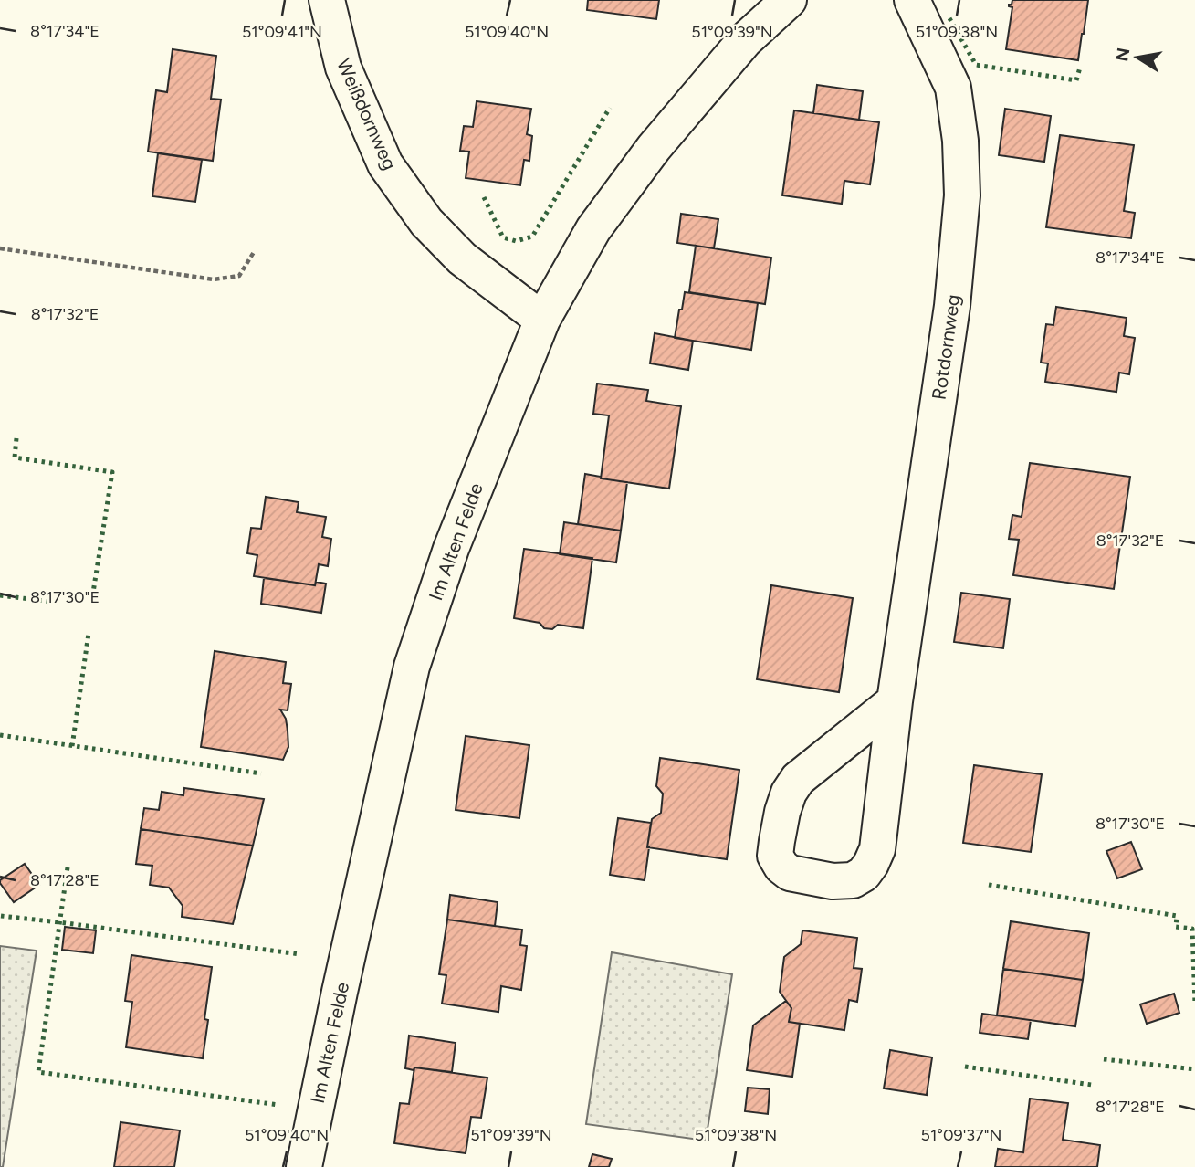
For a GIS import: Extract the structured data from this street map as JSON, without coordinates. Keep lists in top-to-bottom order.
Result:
{
  "streets": {
    "street": ["Weißdornweg", "Rotdornweg", "Im Alten Felde"]
  },
  "crossings": [
    ["Weißdornweg", "Im Alten Felde"]
  ],
  "north": "left",
  "coordinates": [
    "8°17'34\"E",
    "51°09'41\"N",
    "51°09'40\"N",
    "51°09'39\"N",
    "51°09'38\"N",
    "8°17'32\"E",
    "8°17'30\"E",
    "8°17'28\"E",
    "51°09'37\"N"
  ]
}
